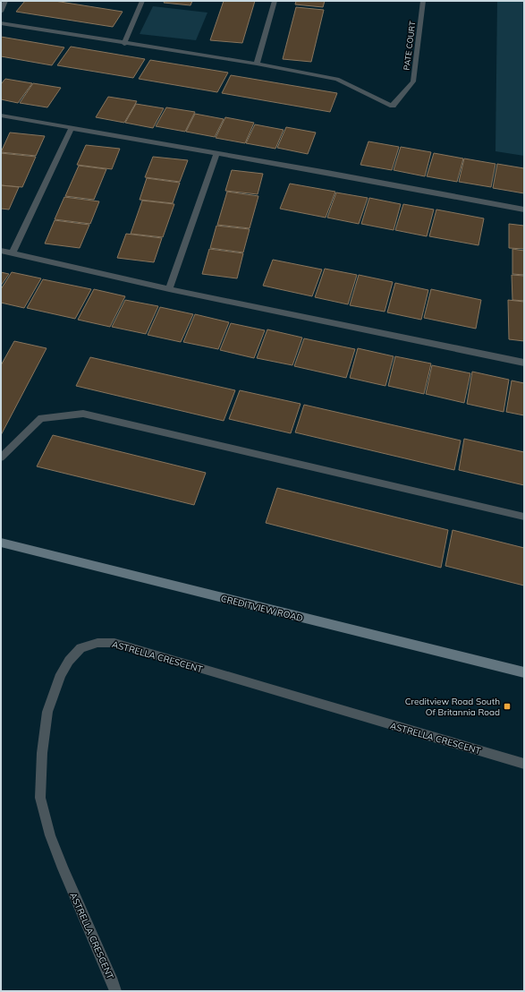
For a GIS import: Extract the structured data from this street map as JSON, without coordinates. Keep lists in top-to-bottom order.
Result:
{
  "streets": {
    "main road": ["CREDITVIEW ROAD"],
    "street": ["PATE COURT", "ASTRELLA CRESCENT"]
  },
  "places": {
    "transit": ["Creditview Road South Of Britannia Road"]
  }
}
